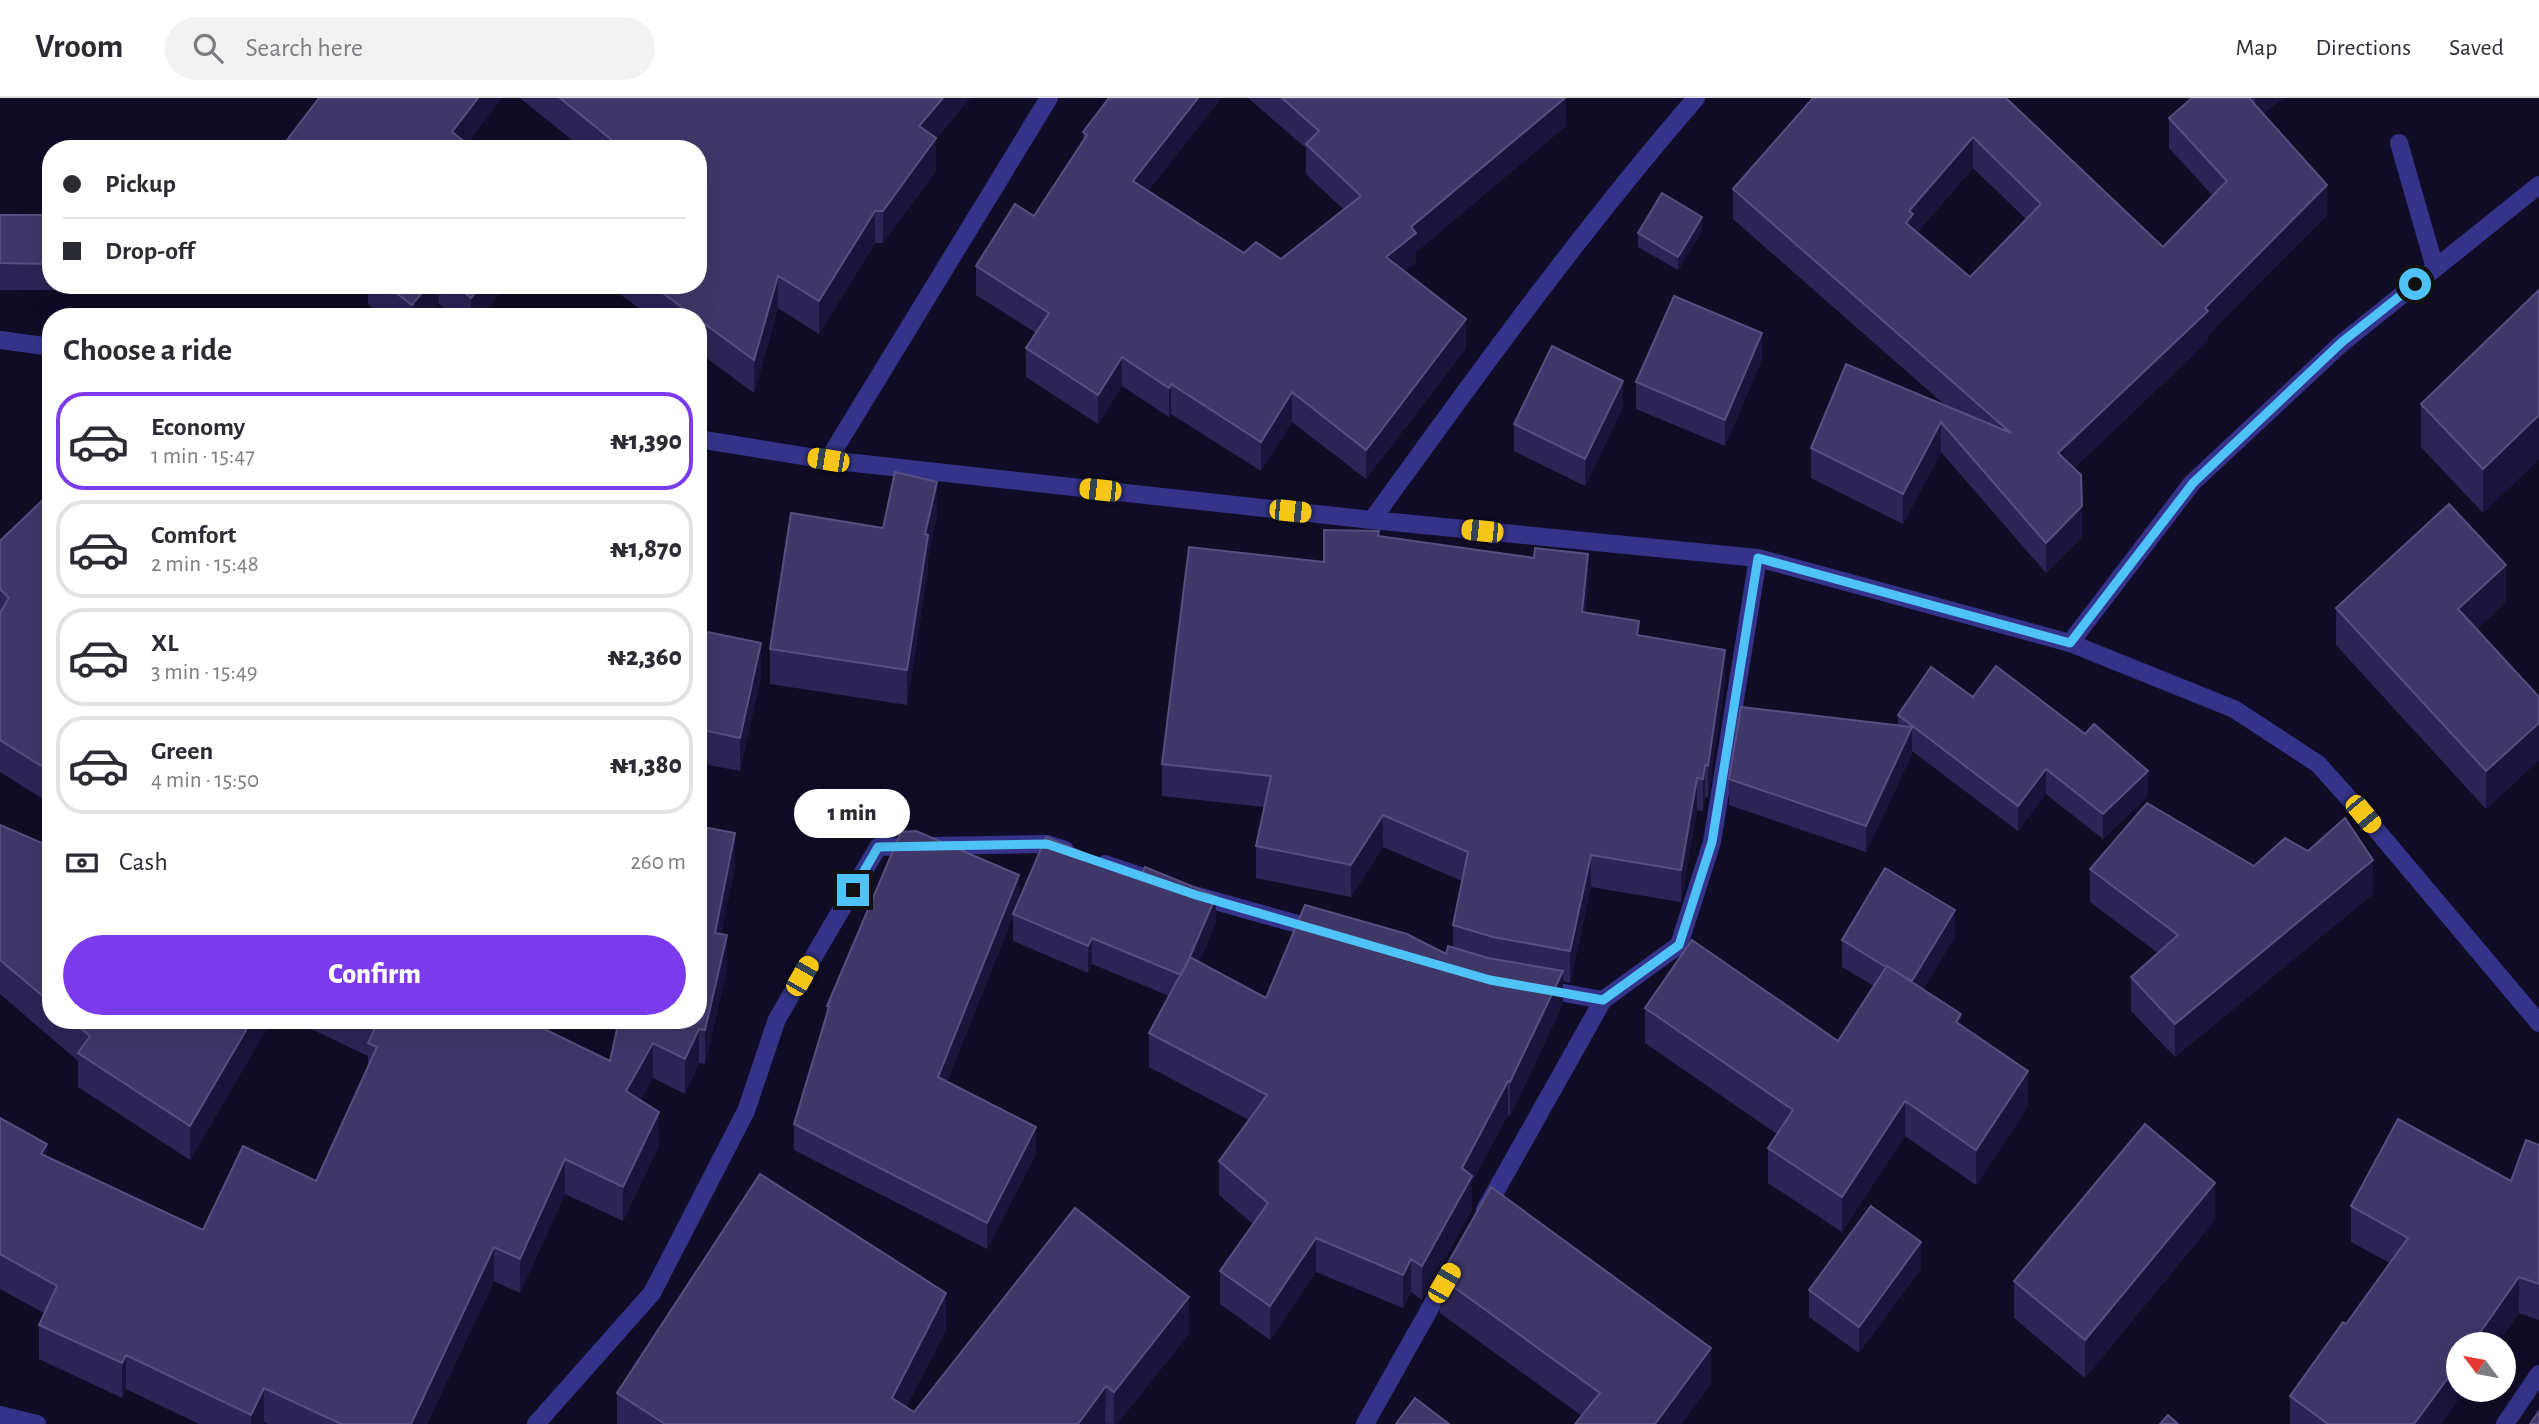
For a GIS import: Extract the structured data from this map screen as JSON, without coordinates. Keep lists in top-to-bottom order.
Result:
{
  "north": "top left",
  "page": {
    "header": "Vroom",
    "search": "Search here",
    "nav": ["Map", "Directions", "Saved"],
    "banner": ["Pickup", "Drop-off"],
    "heading": "Choose a ride",
    "list": [
      {
        "name": "Economy",
        "note": "1 min · 15:47",
        "value": "₦1,390"
      },
      {
        "name": "Comfort",
        "note": "2 min · 15:48",
        "value": "₦1,870"
      },
      {
        "name": "XL",
        "note": "3 min · 15:49",
        "value": "₦2,360"
      },
      {
        "name": "Green",
        "note": "4 min · 15:50",
        "value": "₦1,380"
      }
    ],
    "bubble": "1 min",
    "pay": ["Cash", "260 m"],
    "buttons": "Confirm"
  }
}
